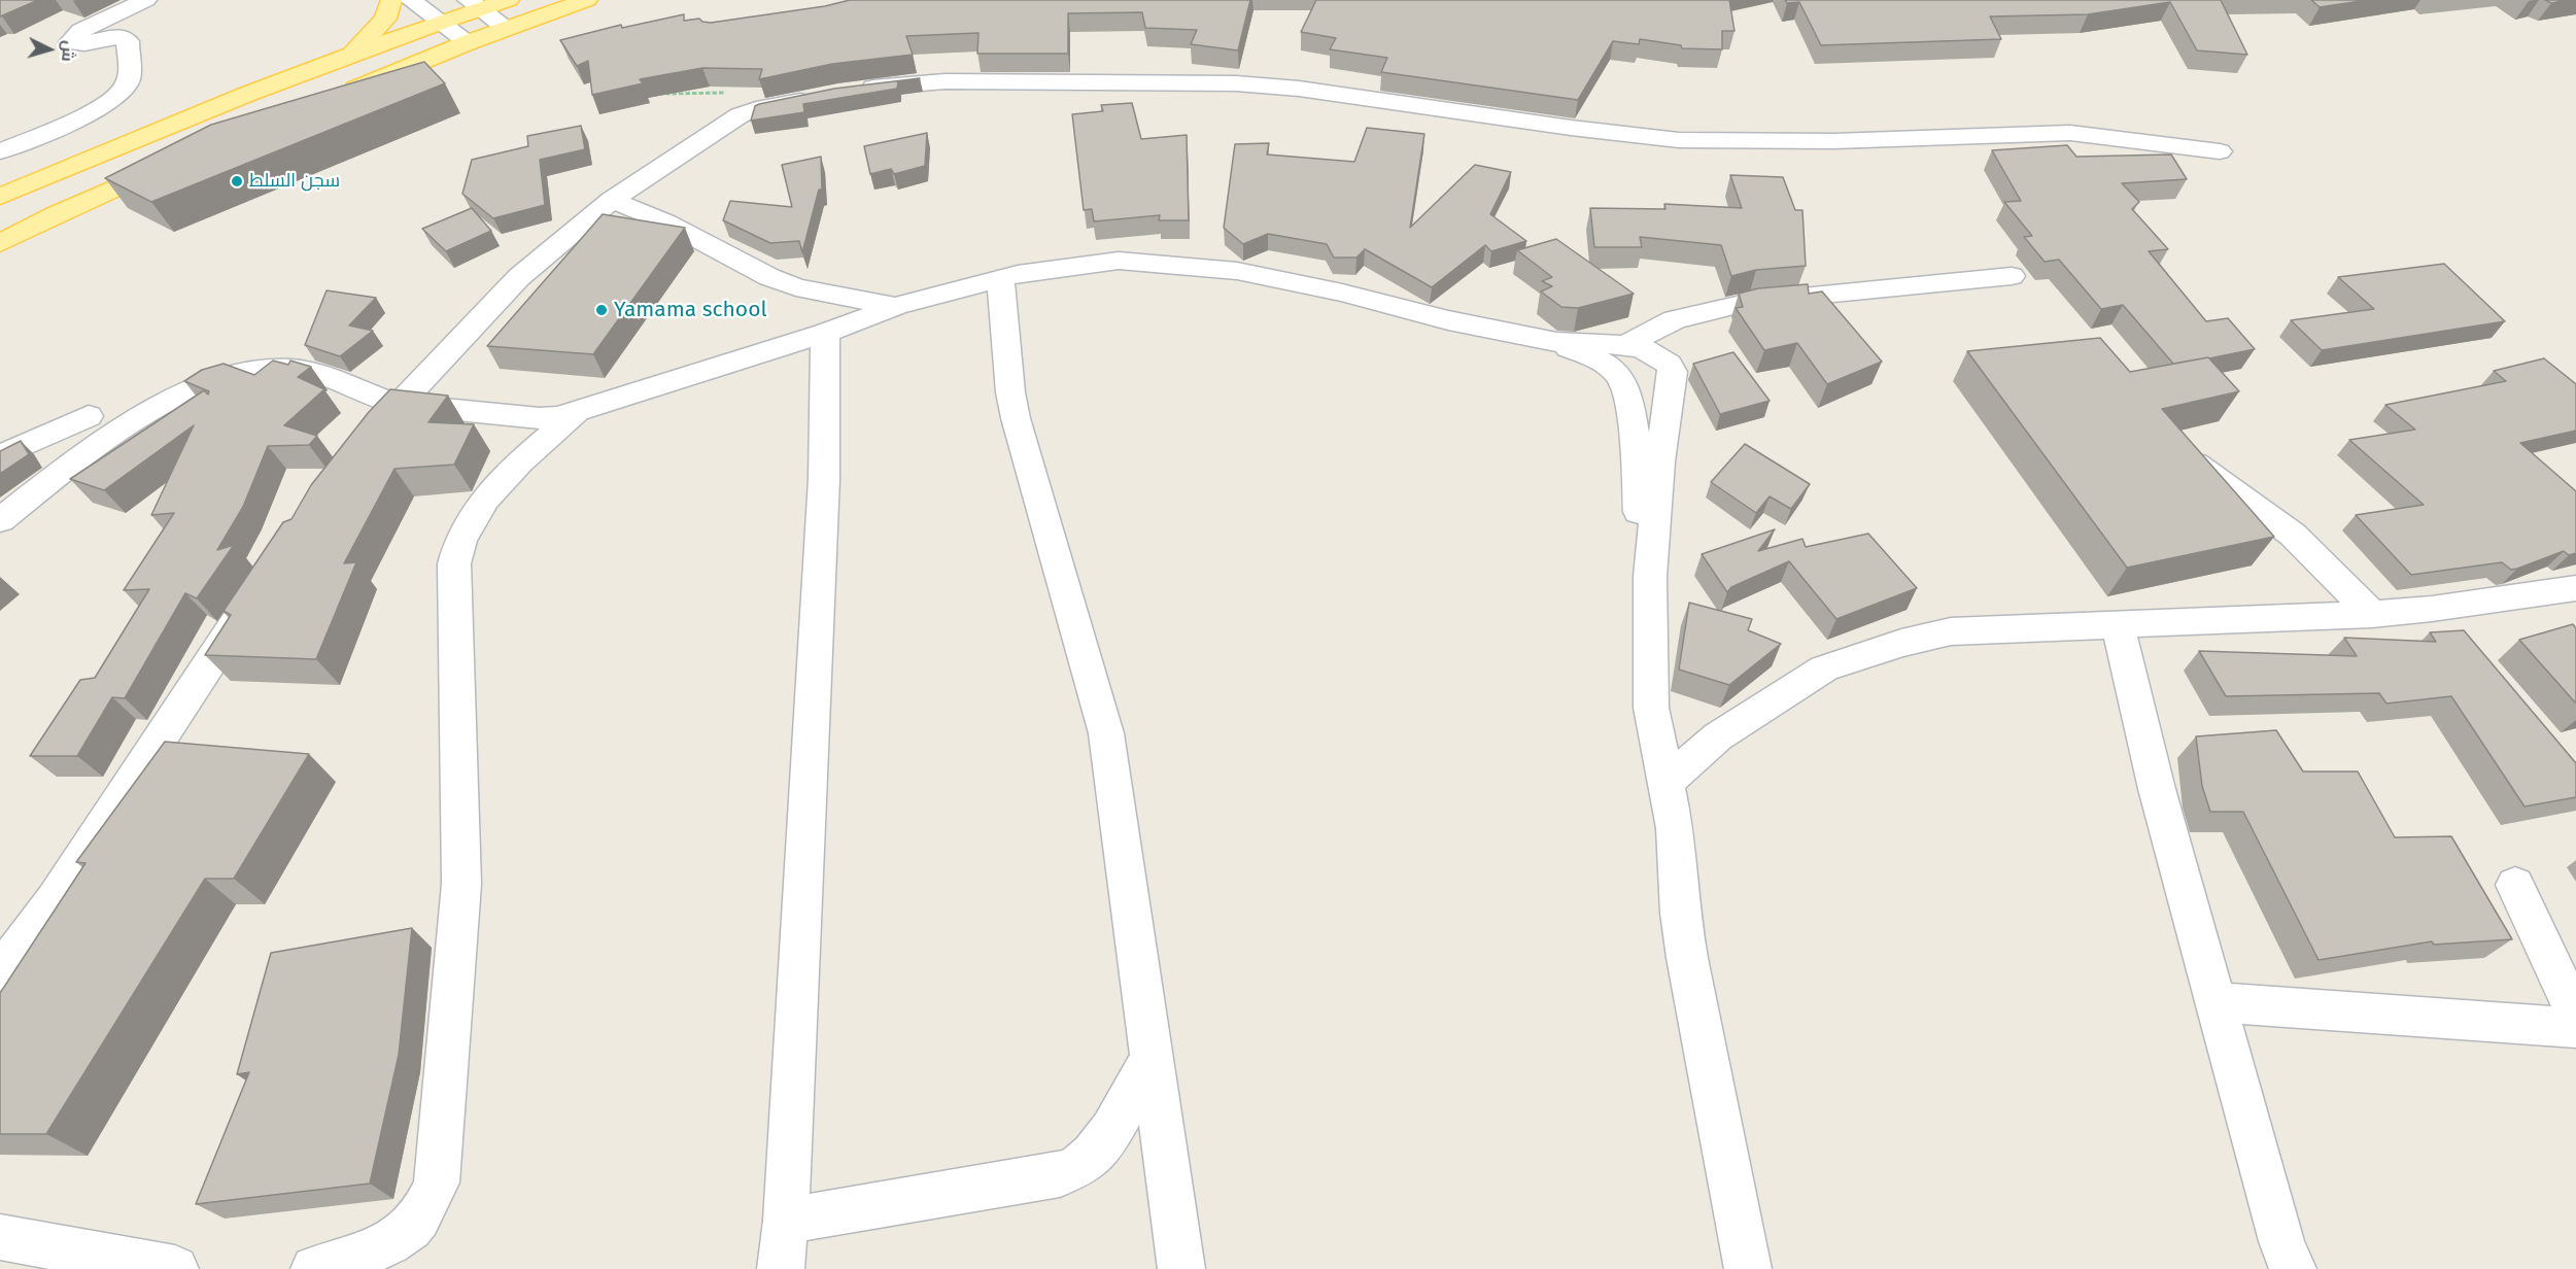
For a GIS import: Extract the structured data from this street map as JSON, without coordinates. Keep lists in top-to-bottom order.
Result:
{
  "places": ["سجن السلط", "Yamama school"],
  "north": "right"
}
